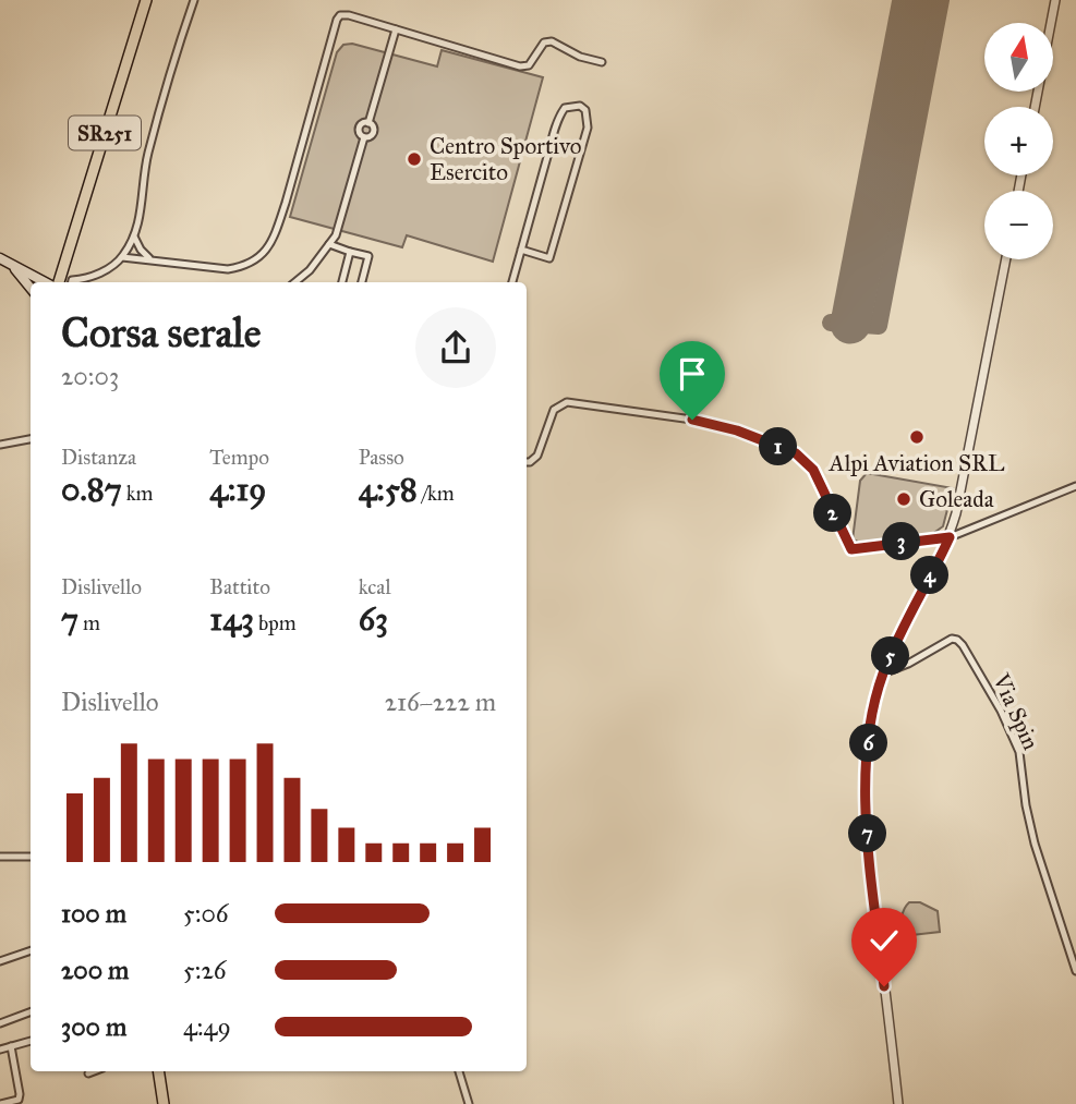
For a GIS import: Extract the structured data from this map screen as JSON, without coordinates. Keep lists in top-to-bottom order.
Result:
{
  "streets": {
    "main road": ["SR251"],
    "street": ["Via Spin"]
  },
  "places": ["Centro Sportivo Esercito", "Alpi Aviation SRL", "Goleada"],
  "north": "top",
  "page": {
    "map_buttons": ["+", "−"],
    "heading": ["Corsa serale", "20:03"],
    "stats": [
      ["Distanza", "0.87 km"],
      ["Tempo", "4:19"],
      ["Passo", "4:58 /km"],
      ["Dislivello", "7 m"],
      ["Battito", "143 bpm"],
      ["kcal", "63"]
    ],
    "pins": [
      "1",
      "2",
      "3",
      "4",
      "5",
      "6",
      "7"
    ],
    "chart": ["Dislivello", "216–222 m"],
    "list": [
      {
        "name": "100 m",
        "note": "5:06"
      },
      {
        "name": "200 m",
        "note": "5:26"
      },
      {
        "name": "300 m",
        "note": "4:49"
      }
    ]
  }
}
